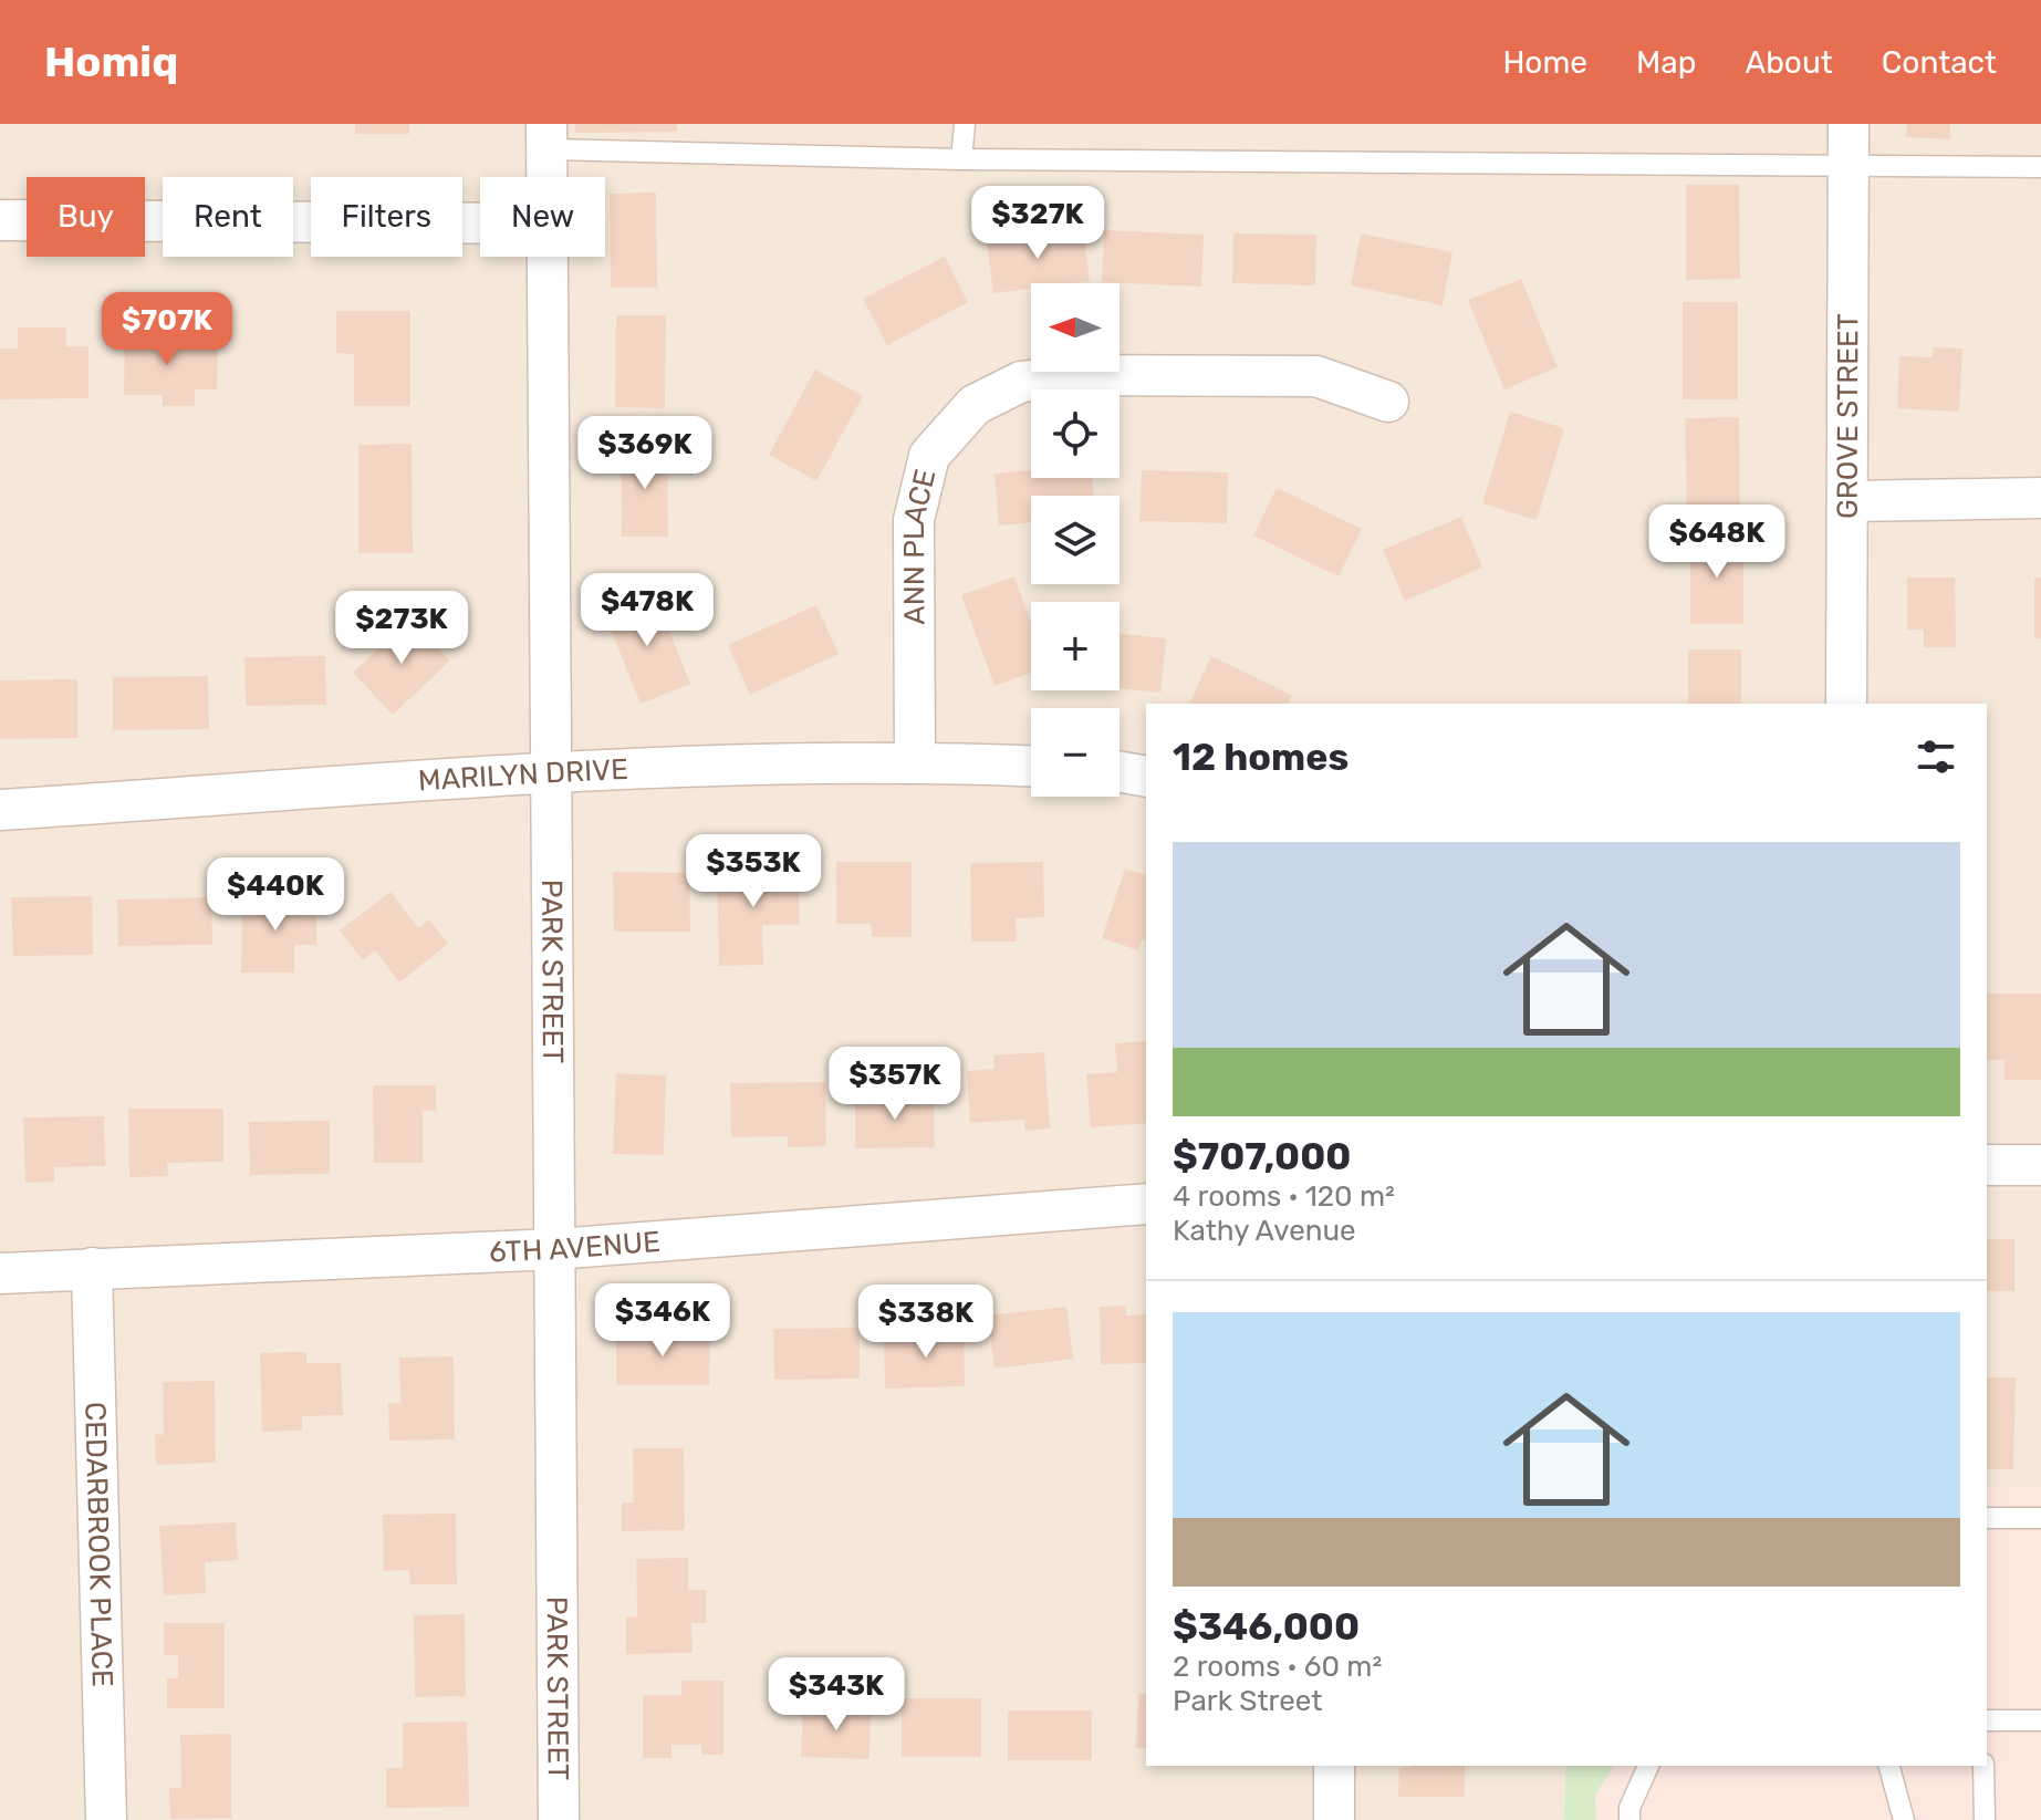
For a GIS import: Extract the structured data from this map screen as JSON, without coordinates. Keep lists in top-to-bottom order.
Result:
{
  "streets": {
    "street": [
      "GROVE STREET",
      "ANN PLACE",
      "MARILYN DRIVE",
      "PARK STREET",
      "6TH AVENUE",
      "CEDARBROOK PLACE"
    ]
  },
  "crossings": [
    ["ANN PLACE", "MARILYN DRIVE"],
    ["MARILYN DRIVE", "PARK STREET"],
    ["PARK STREET", "6TH AVENUE"],
    ["6TH AVENUE", "CEDARBROOK PLACE"]
  ],
  "north": "left",
  "page": {
    "header": "Homiq",
    "nav": [
      "Home",
      "Map",
      "About",
      "Contact"
    ],
    "chip": [
      "Buy",
      "Rent",
      "Filters",
      "New"
    ],
    "price": [
      "$327K",
      "$707K",
      "$369K",
      "$648K",
      "$478K",
      "$273K",
      "$353K",
      "$440K",
      "$357K",
      "$346K",
      "$338K",
      "$343K"
    ],
    "map_buttons": ["+", "−"],
    "heading": "12 homes",
    "list": [
      {
        "name": "$707,000",
        "note": "4 rooms · 120 m² · Kathy Avenue"
      },
      {
        "name": "$346,000",
        "note": "2 rooms · 60 m² · Park Street"
      }
    ]
  }
}
